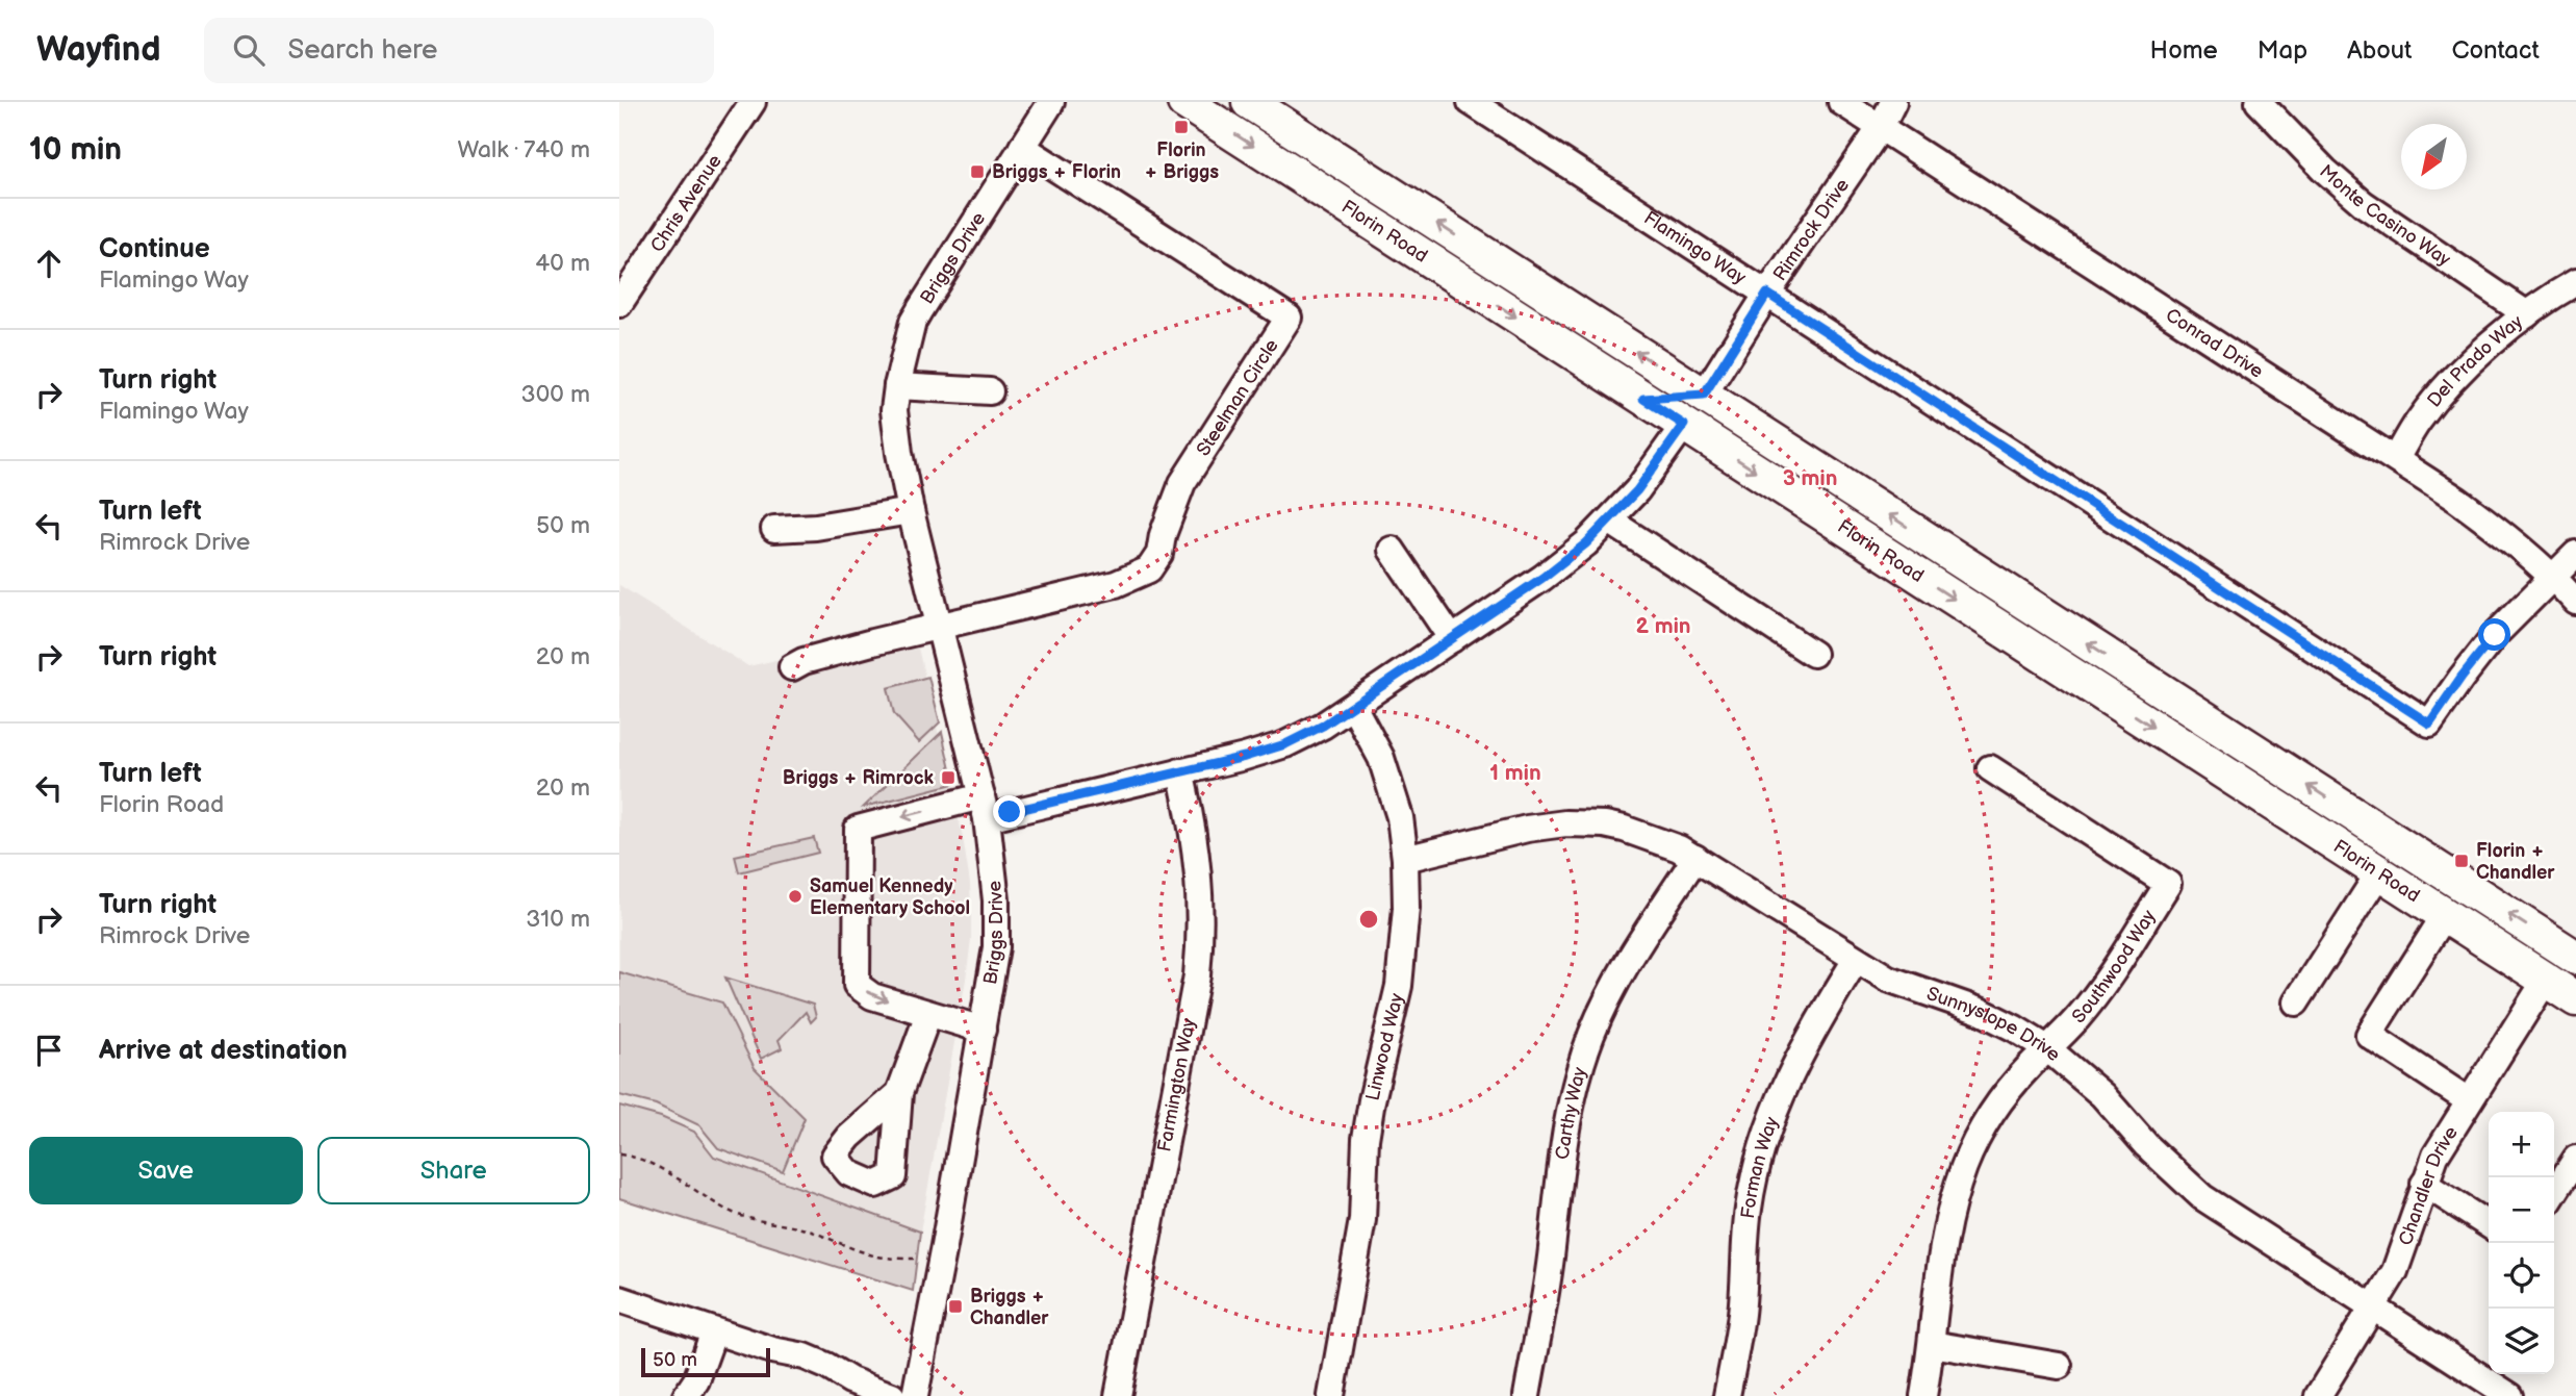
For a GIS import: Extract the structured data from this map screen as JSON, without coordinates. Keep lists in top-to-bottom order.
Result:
{
  "streets": {
    "main road": ["Florin Road"],
    "street": [
      "Chris Avenue",
      "Monte Casino Way",
      "Rimrock Drive",
      "Flamingo Way",
      "Briggs Drive",
      "Conrad Drive",
      "Del Prado Way",
      "Steelman Circle",
      "Southwood Way",
      "Sunnyslope Drive",
      "Linwood Way",
      "Farmington Way",
      "Carthy Way",
      "Forman Way",
      "Chandler Drive"
    ]
  },
  "crossings": [
    ["Monte Casino Way", "Del Prado Way"],
    ["Rimrock Drive", "Florin Road"],
    ["Rimrock Drive", "Flamingo Way"],
    ["Rimrock Drive", "Conrad Drive"],
    ["Florin Road", "Chandler Drive"],
    ["Flamingo Way", "Conrad Drive"],
    ["Briggs Drive", "Steelman Circle"],
    ["Conrad Drive", "Del Prado Way"],
    ["Southwood Way", "Sunnyslope Drive"],
    ["Sunnyslope Drive", "Linwood Way"],
    ["Sunnyslope Drive", "Carthy Way"],
    ["Sunnyslope Drive", "Forman Way"],
    ["Sunnyslope Drive", "Chandler Drive"]
  ],
  "places": {
    "transit": [
      "Florin + Briggs",
      "Briggs + Florin",
      "Briggs + Rimrock",
      "Florin + Chandler",
      "Briggs + Chandler"
    ],
    "other": ["Samuel Kennedy Elementary School"]
  },
  "scale_bar": "50 m",
  "north": "bottom left",
  "page": {
    "header": "Wayfind",
    "search": "Search here",
    "nav": [
      "Home",
      "Map",
      "About",
      "Contact"
    ],
    "heading": ["10 min", "Walk · 740 m"],
    "list": [
      ["Continue", "Flamingo Way", "40 m"],
      ["Turn right", "Flamingo Way", "300 m"],
      ["Turn left", "Rimrock Drive", "50 m"],
      ["Turn right", "20 m"],
      ["Turn left", "Florin Road", "20 m"],
      ["Turn right", "Rimrock Drive", "310 m"],
      "Arrive at destination"
    ],
    "map_buttons": ["+", "−"],
    "buttons": ["Save", "Share"],
    "scale": "50 m"
  },
  "rings": ["3 min", "2 min", "1 min"]
}
